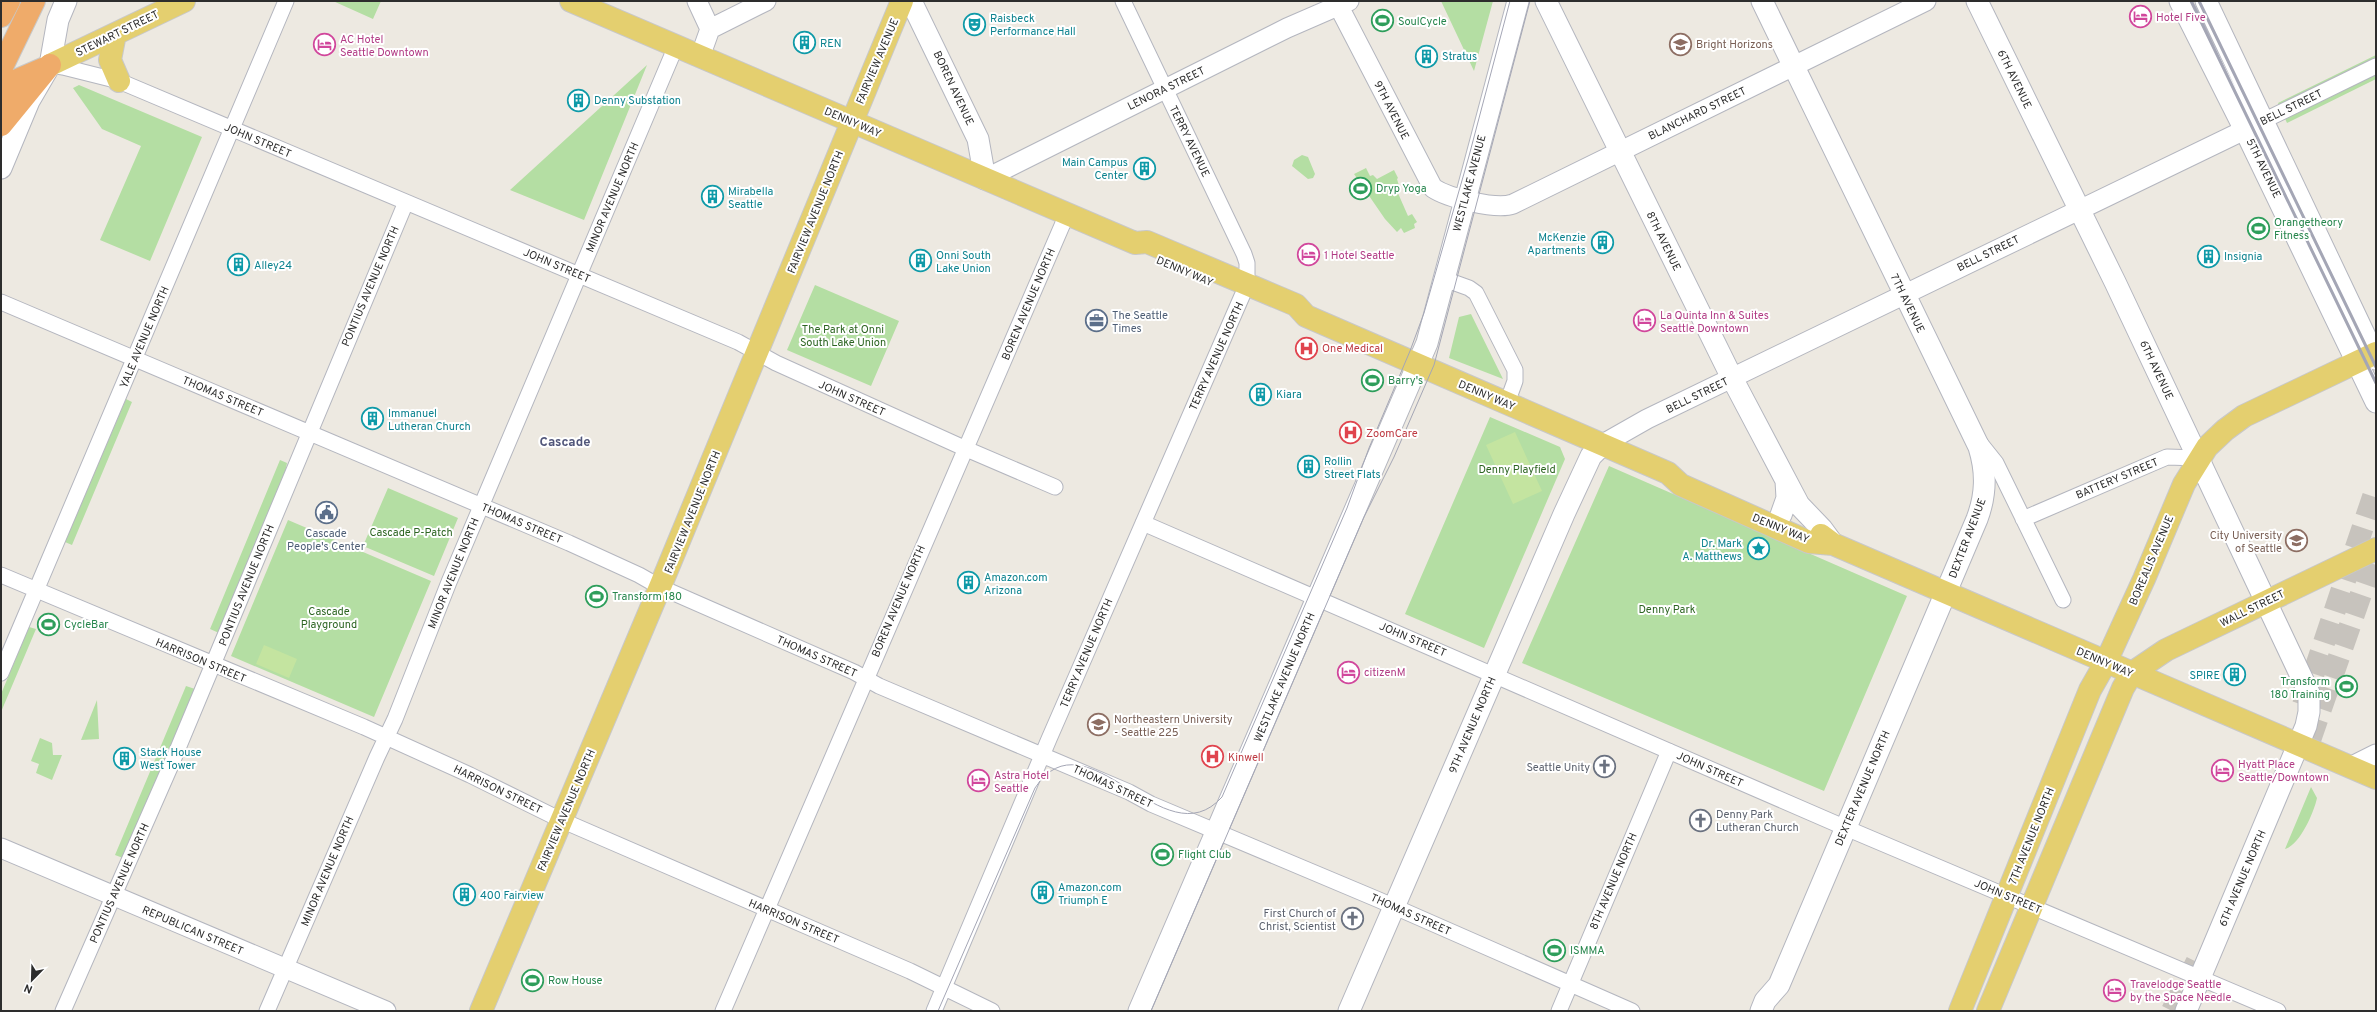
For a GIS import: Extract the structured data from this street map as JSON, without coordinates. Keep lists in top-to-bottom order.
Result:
{
  "streets": {
    "main road": [
      "STEWART STREET",
      "FAIRVIEW AVENUE",
      "6TH AVENUE",
      "BOREN AVENUE",
      "DENNY WAY",
      "5TH AVENUE",
      "WESTLAKE AVENUE",
      "FAIRVIEW AVENUE NORTH",
      "8TH AVENUE",
      "7TH AVENUE",
      "DEXTER AVENUE",
      "BOREALIS AVENUE",
      "WALL STREET",
      "WESTLAKE AVENUE NORTH",
      "9TH AVENUE NORTH",
      "DEXTER AVENUE NORTH",
      "7TH AVENUE NORTH",
      "6TH AVENUE NORTH"
    ],
    "street": [
      "LENORA STREET",
      "BELL STREET",
      "9TH AVENUE",
      "BLANCHARD STREET",
      "JOHN STREET",
      "TERRY AVENUE",
      "MINOR AVENUE NORTH",
      "PONTIUS AVENUE NORTH",
      "BOREN AVENUE NORTH",
      "YALE AVENUE NORTH",
      "TERRY AVENUE NORTH",
      "THOMAS STREET",
      "BATTERY STREET",
      "HARRISON STREET",
      "8TH AVENUE NORTH",
      "REPUBLICAN STREET"
    ]
  },
  "crossings": [
    ["STEWART STREET", "JOHN STREET"],
    ["FAIRVIEW AVENUE", "DENNY WAY"],
    ["FAIRVIEW AVENUE", "FAIRVIEW AVENUE NORTH"],
    ["6TH AVENUE", "BELL STREET"],
    ["6TH AVENUE", "DENNY WAY"],
    ["6TH AVENUE", "BATTERY STREET"],
    ["6TH AVENUE", "BOREALIS AVENUE"],
    ["6TH AVENUE", "WALL STREET"],
    ["6TH AVENUE", "6TH AVENUE NORTH"],
    ["BOREN AVENUE", "LENORA STREET"],
    ["BOREN AVENUE", "DENNY WAY"],
    ["LENORA STREET", "9TH AVENUE"],
    ["LENORA STREET", "DENNY WAY"],
    ["LENORA STREET", "TERRY AVENUE"],
    ["BELL STREET", "DENNY WAY"],
    ["BELL STREET", "5TH AVENUE"],
    ["BELL STREET", "8TH AVENUE"],
    ["BELL STREET", "7TH AVENUE"],
    ["BELL STREET", "9TH AVENUE NORTH"],
    ["9TH AVENUE", "BLANCHARD STREET"],
    ["9TH AVENUE", "WESTLAKE AVENUE"],
    ["BLANCHARD STREET", "WESTLAKE AVENUE"],
    ["BLANCHARD STREET", "8TH AVENUE"],
    ["BLANCHARD STREET", "7TH AVENUE"],
    ["DENNY WAY", "TERRY AVENUE"],
    ["DENNY WAY", "WESTLAKE AVENUE"],
    ["DENNY WAY", "MINOR AVENUE NORTH"],
    ["DENNY WAY", "FAIRVIEW AVENUE NORTH"],
    ["DENNY WAY", "8TH AVENUE"],
    ["DENNY WAY", "BOREN AVENUE NORTH"],
    ["DENNY WAY", "TERRY AVENUE NORTH"],
    ["DENNY WAY", "DEXTER AVENUE"],
    ["DENNY WAY", "BOREALIS AVENUE"],
    ["DENNY WAY", "WALL STREET"],
    ["DENNY WAY", "WESTLAKE AVENUE NORTH"],
    ["DENNY WAY", "9TH AVENUE NORTH"],
    ["DENNY WAY", "DEXTER AVENUE NORTH"],
    ["DENNY WAY", "7TH AVENUE NORTH"],
    ["DENNY WAY", "6TH AVENUE NORTH"],
    ["JOHN STREET", "MINOR AVENUE NORTH"],
    ["JOHN STREET", "FAIRVIEW AVENUE NORTH"],
    ["JOHN STREET", "PONTIUS AVENUE NORTH"],
    ["JOHN STREET", "BOREN AVENUE NORTH"],
    ["JOHN STREET", "YALE AVENUE NORTH"],
    ["JOHN STREET", "TERRY AVENUE NORTH"],
    ["JOHN STREET", "WESTLAKE AVENUE NORTH"],
    ["JOHN STREET", "9TH AVENUE NORTH"],
    ["JOHN STREET", "DEXTER AVENUE NORTH"],
    ["JOHN STREET", "7TH AVENUE NORTH"],
    ["JOHN STREET", "6TH AVENUE NORTH"],
    ["JOHN STREET", "8TH AVENUE NORTH"],
    ["TERRY AVENUE", "TERRY AVENUE NORTH"],
    ["WESTLAKE AVENUE", "WESTLAKE AVENUE NORTH"],
    ["MINOR AVENUE NORTH", "THOMAS STREET"],
    ["MINOR AVENUE NORTH", "HARRISON STREET"],
    ["MINOR AVENUE NORTH", "REPUBLICAN STREET"],
    ["FAIRVIEW AVENUE NORTH", "THOMAS STREET"],
    ["FAIRVIEW AVENUE NORTH", "HARRISON STREET"],
    ["PONTIUS AVENUE NORTH", "THOMAS STREET"],
    ["PONTIUS AVENUE NORTH", "HARRISON STREET"],
    ["PONTIUS AVENUE NORTH", "REPUBLICAN STREET"],
    ["7TH AVENUE", "BATTERY STREET"],
    ["7TH AVENUE", "DEXTER AVENUE"],
    ["BOREN AVENUE NORTH", "THOMAS STREET"],
    ["BOREN AVENUE NORTH", "HARRISON STREET"],
    ["YALE AVENUE NORTH", "THOMAS STREET"],
    ["YALE AVENUE NORTH", "HARRISON STREET"],
    ["TERRY AVENUE NORTH", "THOMAS STREET"],
    ["TERRY AVENUE NORTH", "HARRISON STREET"],
    ["THOMAS STREET", "WESTLAKE AVENUE NORTH"],
    ["THOMAS STREET", "9TH AVENUE NORTH"],
    ["THOMAS STREET", "8TH AVENUE NORTH"],
    ["BATTERY STREET", "BOREALIS AVENUE"],
    ["DEXTER AVENUE", "DEXTER AVENUE NORTH"],
    ["BOREALIS AVENUE", "7TH AVENUE NORTH"]
  ],
  "districts": ["Cascade"],
  "parks": [
    "The Park at Onni South Lake Union",
    "Denny Playfield",
    "Cascade P-Patch",
    "Denny Park",
    "Cascade Playground"
  ],
  "places": {
    "hotel": [
      "Hotel Five",
      "AC Hotel Seattle Downtown",
      "1 Hotel Seattle",
      "La Quinta Inn & Suites Seattle Downtown",
      "citizenM",
      "Hyatt Place Seattle/Downtown",
      "Astra Hotel Seattle",
      "Travelodge Seattle by the Space Needle"
    ],
    "sports": [
      "SoulCycle",
      "Dryp Yoga",
      "Orangetheory Fitness",
      "Barry's",
      "Transform 180",
      "CycleBar",
      "Transform 180 Training",
      "Flight Club",
      "ISMMA",
      "Row House"
    ],
    "theatre": ["Raisbeck Performance Hall"],
    "building": [
      "REN",
      "Stratus",
      "Denny Substation",
      "Main Campus Center",
      "Mirabella Seattle",
      "McKenzie Apartments",
      "Insignia",
      "Onni South Lake Union",
      "Alley24",
      "Kiara",
      "Immanuel Lutheran Church",
      "Rollin Street Flats",
      "Amazon.com Arizona",
      "SPIRE",
      "Stack House West Tower",
      "Amazon.com Triumph E",
      "400 Fairview"
    ],
    "school or university": ["Bright Horizons", "City University of Seattle", "Northeastern University - Seattle 225"],
    "office": ["The Seattle Times"],
    "hospital": ["One Medical", "ZoomCare", "Kinwell"],
    "public building": ["Cascade People's Center"],
    "place": ["Dr. Mark A. Matthews"],
    "church": ["Seattle Unity", "Denny Park Lutheran Church", "First Church of Christ, Scientist"]
  },
  "north": "bottom left"
}
